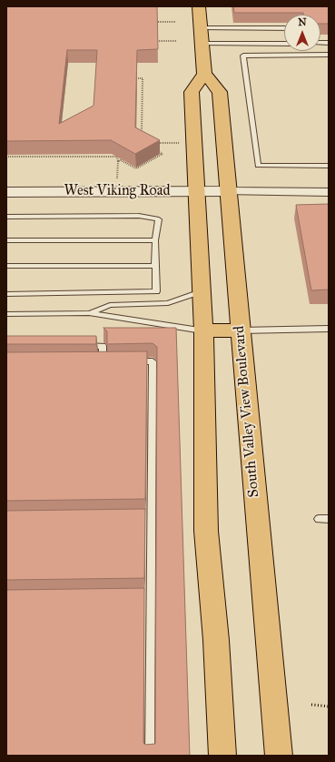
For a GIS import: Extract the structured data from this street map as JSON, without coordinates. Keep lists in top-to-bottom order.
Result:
{
  "streets": {
    "main road": ["South Valley View Boulevard"],
    "street": ["West Viking Road"]
  },
  "crossings": [
    ["West Viking Road", "South Valley View Boulevard"]
  ],
  "north": "top"
}
